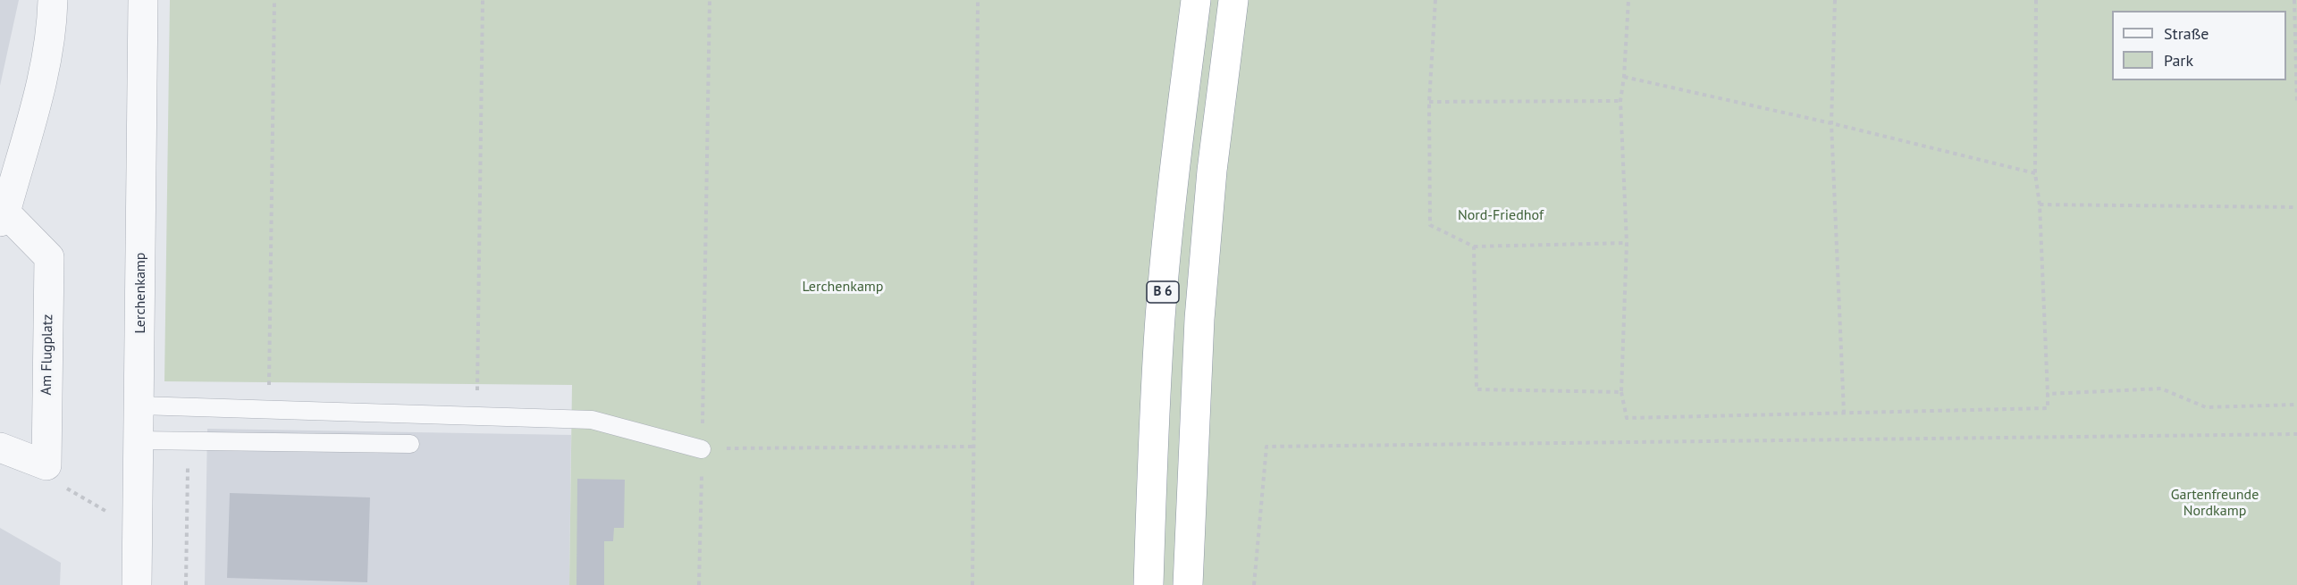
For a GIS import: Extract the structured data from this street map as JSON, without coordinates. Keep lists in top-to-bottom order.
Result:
{
  "streets": {
    "highway": ["B 6"],
    "street": ["Lerchenkamp", "Am Flugplatz"]
  },
  "parks": ["Nord-Friedhof", "Lerchenkamp", "Gartenfreunde Nordkamp"],
  "legend": ["Straße", "Park"]
}
